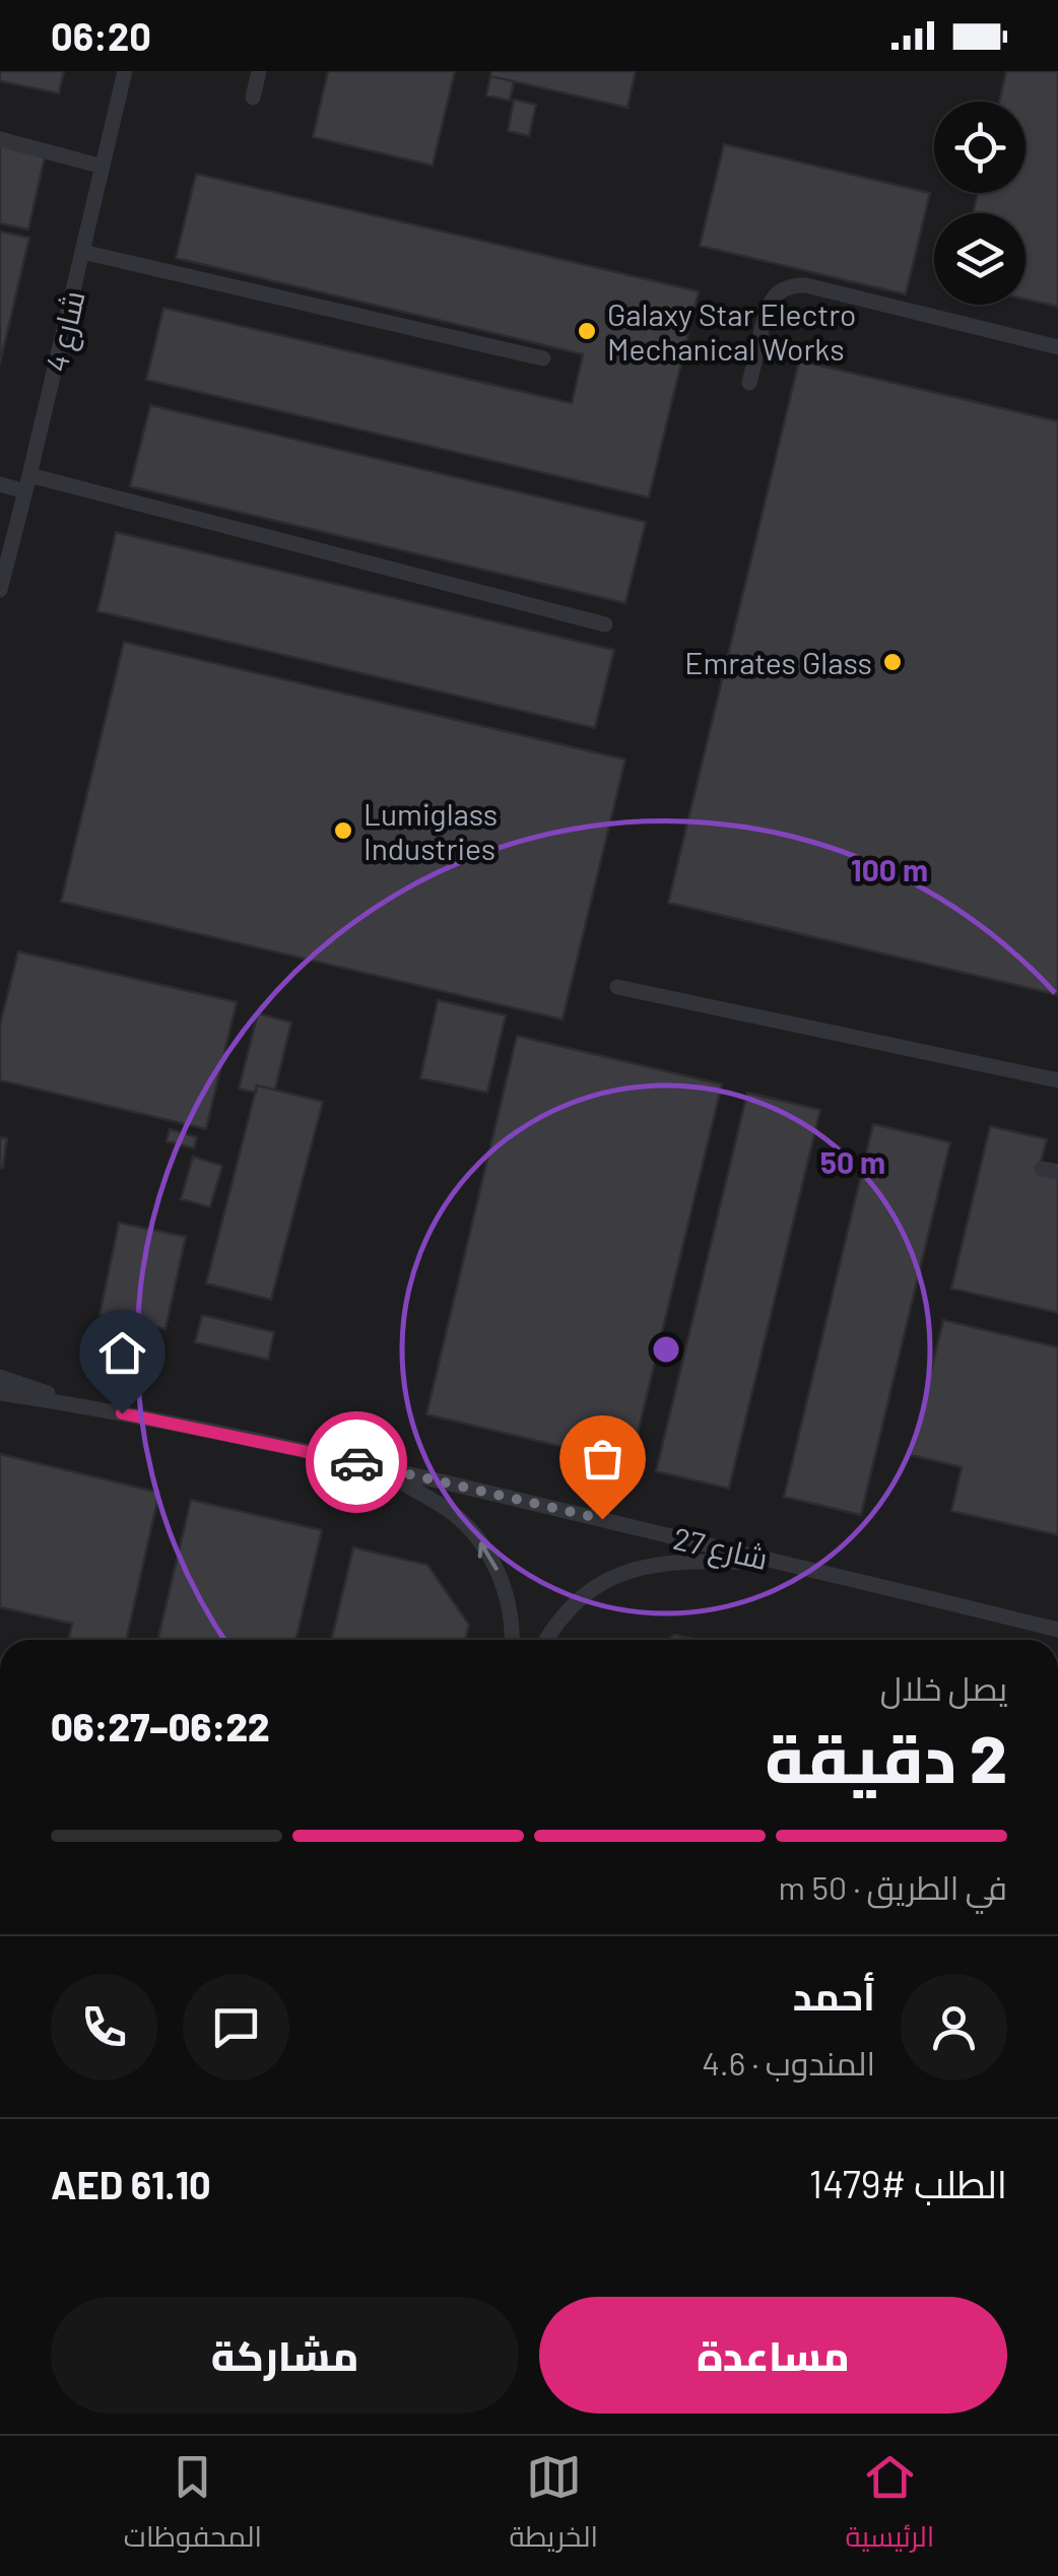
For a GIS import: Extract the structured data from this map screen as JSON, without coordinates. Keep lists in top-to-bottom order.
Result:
{
  "streets": {
    "lane": ["شارع 4", "شارع 27"]
  },
  "places": ["Galaxy Star Electro Mechanical Works", "Emrates Glass", "Lumiglass Industries"],
  "page": {
    "status": "06:20",
    "heading": ["2 دقيقة", "يصل خلال", "06:22–06:27"],
    "panel": [
      "أحمد",
      "المندوب · 4.6",
      "الطلب #1479",
      "AED 61.10"
    ],
    "bar": "في الطريق · 50 m",
    "buttons": ["مساعدة", "مشاركة"],
    "tabs": ["الرئيسية", "الخريطة", "المحفوظات"]
  },
  "rings": ["100 m", "50 m"]
}
